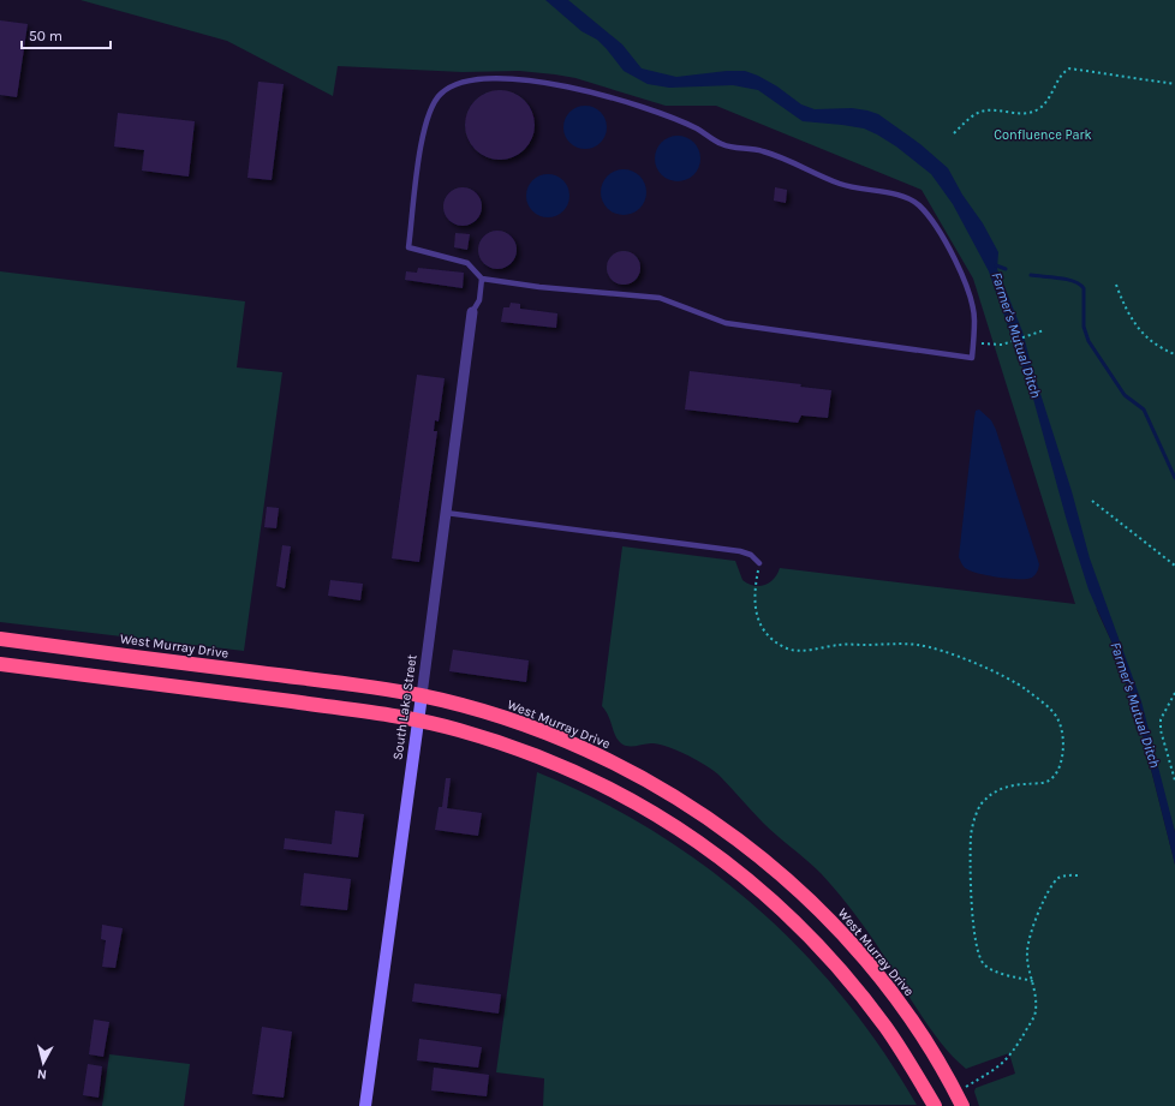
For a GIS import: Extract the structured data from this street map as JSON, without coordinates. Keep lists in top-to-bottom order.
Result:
{
  "streets": {
    "highway": ["West Murray Drive"],
    "street": ["South Lake Street"]
  },
  "crossings": [
    ["West Murray Drive", "South Lake Street"]
  ],
  "water": ["Farmer's Mutual Ditch"],
  "parks": ["Confluence Park"],
  "scale_bar": "50 m",
  "north": "bottom"
}
